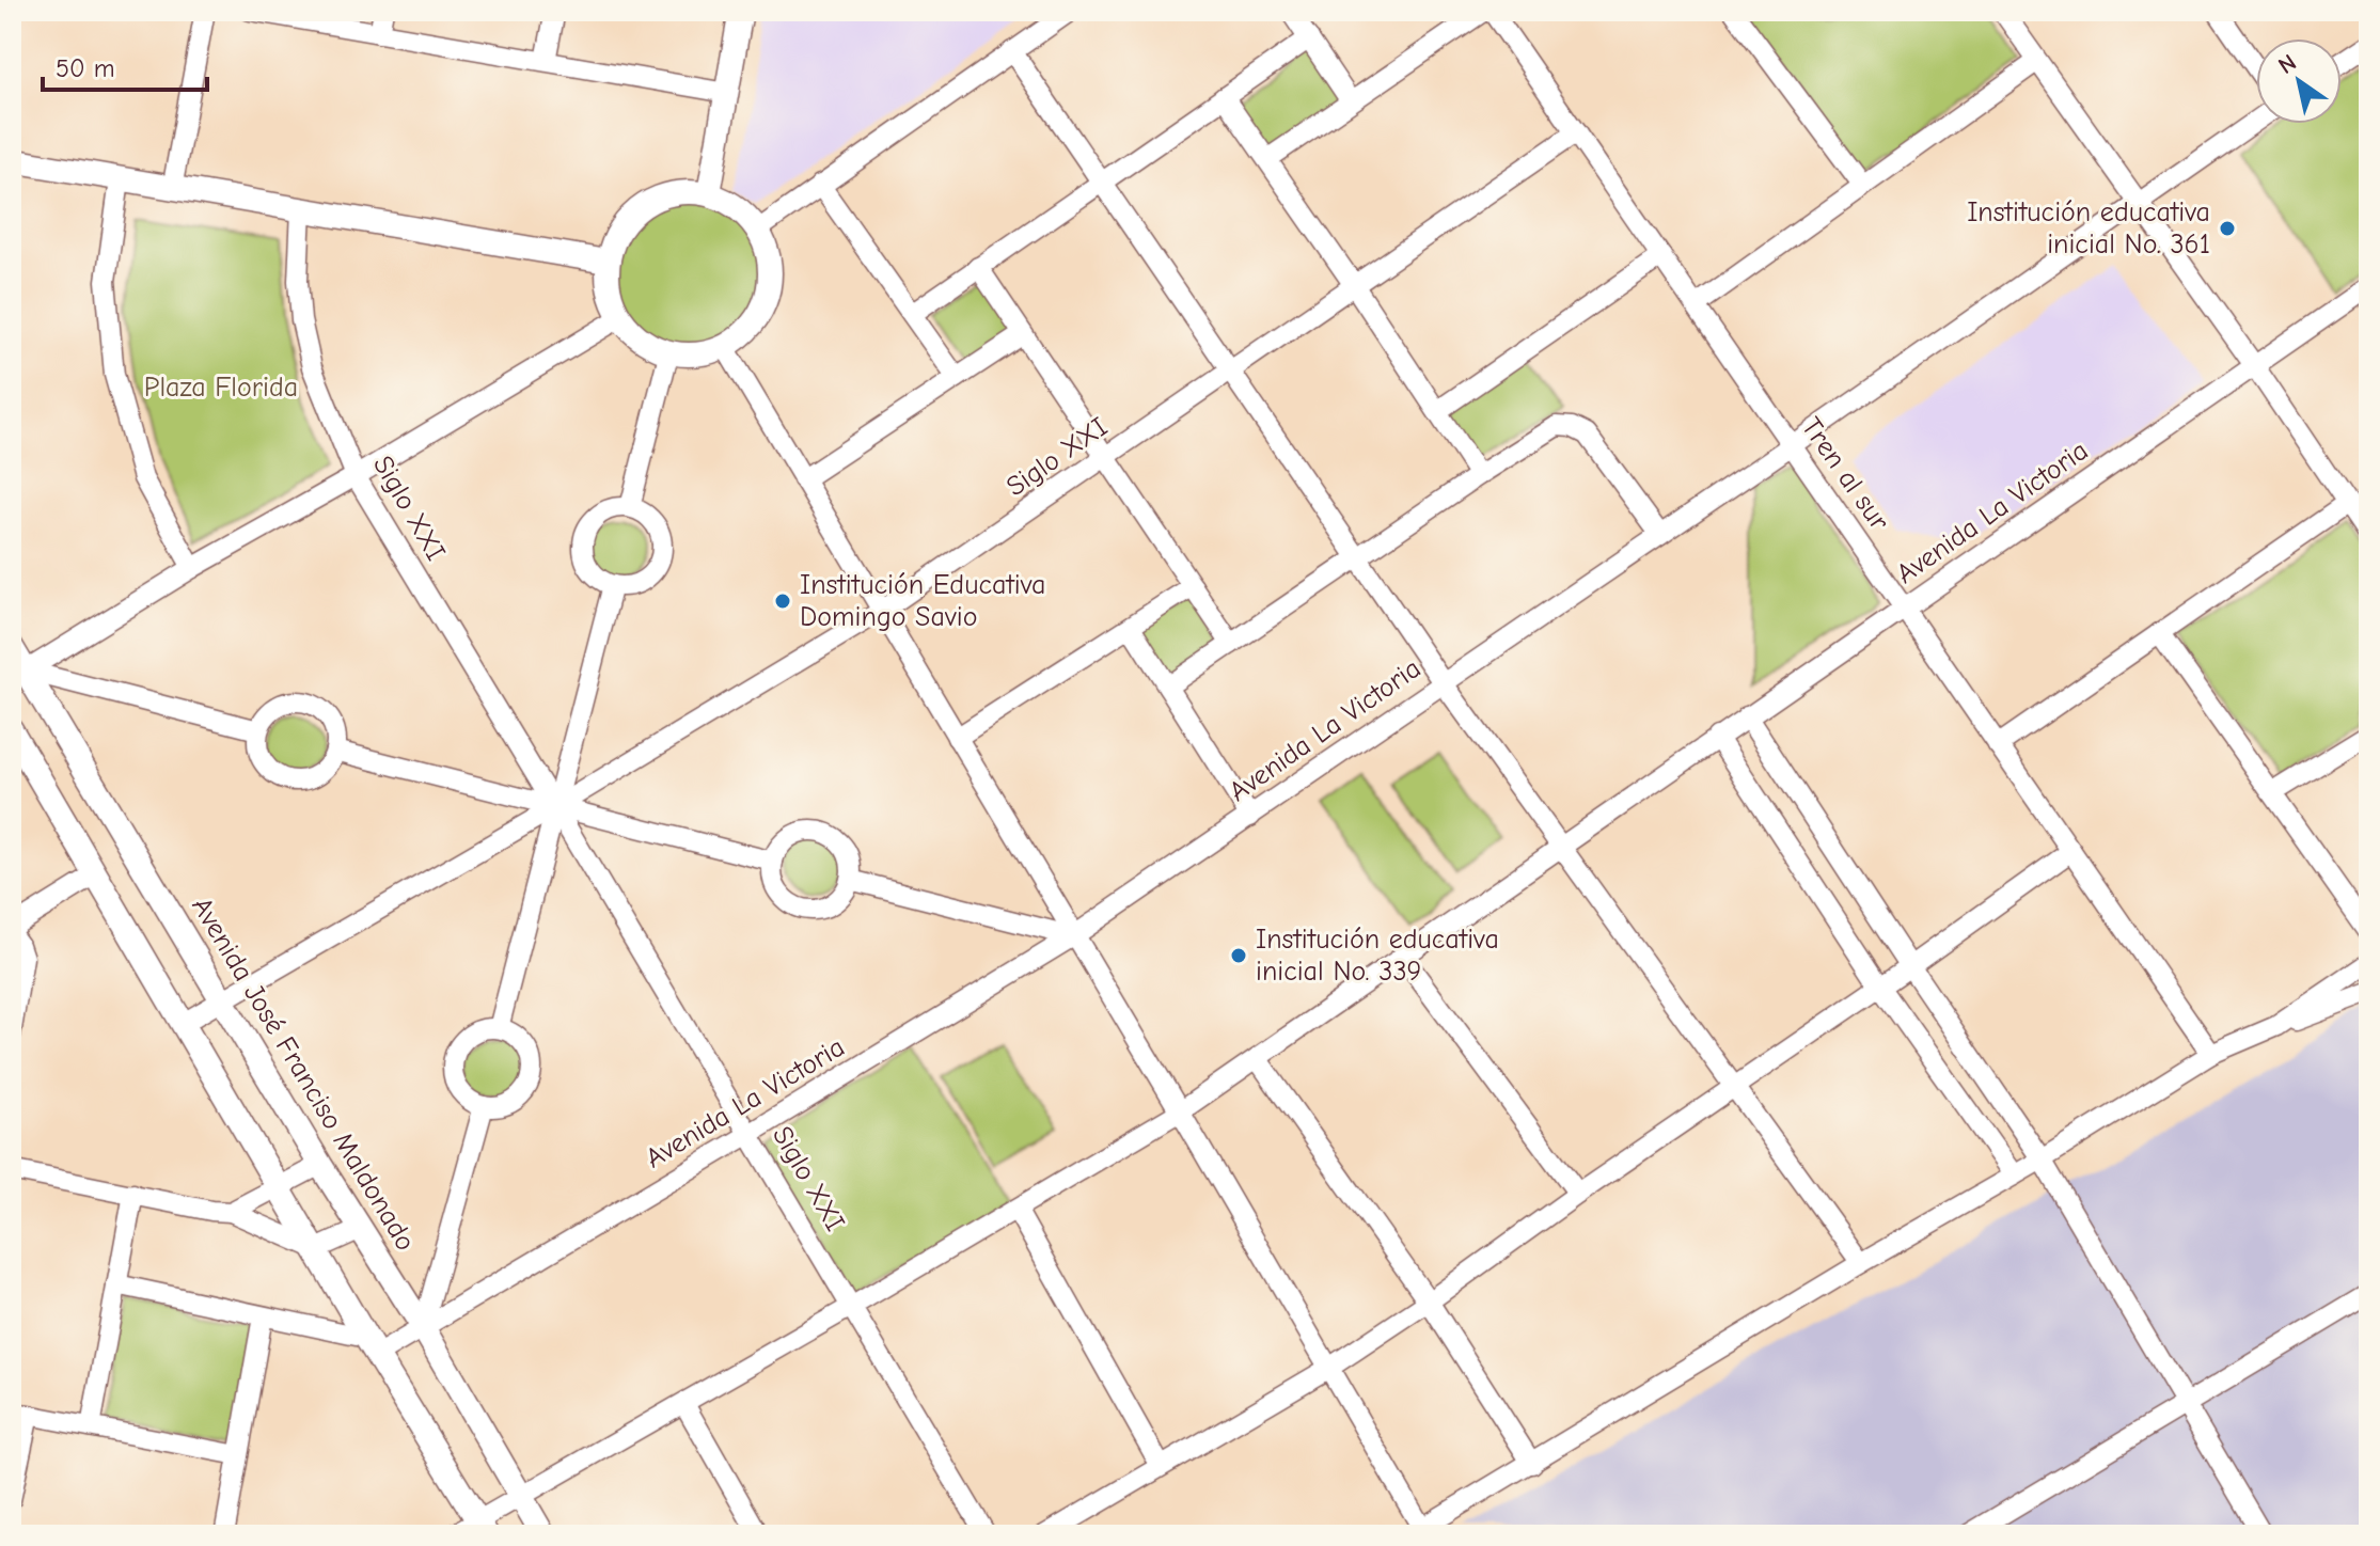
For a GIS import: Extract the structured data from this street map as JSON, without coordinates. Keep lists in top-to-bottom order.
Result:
{
  "streets": {
    "street": [
      "Siglo XXI",
      "Tren al sur",
      "Avenida La Victoria",
      "Avenida José Franciso Maldonado"
    ]
  },
  "crossings": [
    ["Siglo XXI", "Tren al sur"],
    ["Siglo XXI", "Avenida La Victoria"],
    ["Siglo XXI", "Avenida José Franciso Maldonado"],
    ["Tren al sur", "Avenida La Victoria"],
    ["Avenida La Victoria", "Avenida José Franciso Maldonado"]
  ],
  "parks": ["Plaza Florida"],
  "places": ["Institución educativa inicial No. 361", "Institución Educativa Domingo Savio", "Institución educativa inicial No. 339"],
  "scale_bar": "50 m",
  "north": "top left"
}
